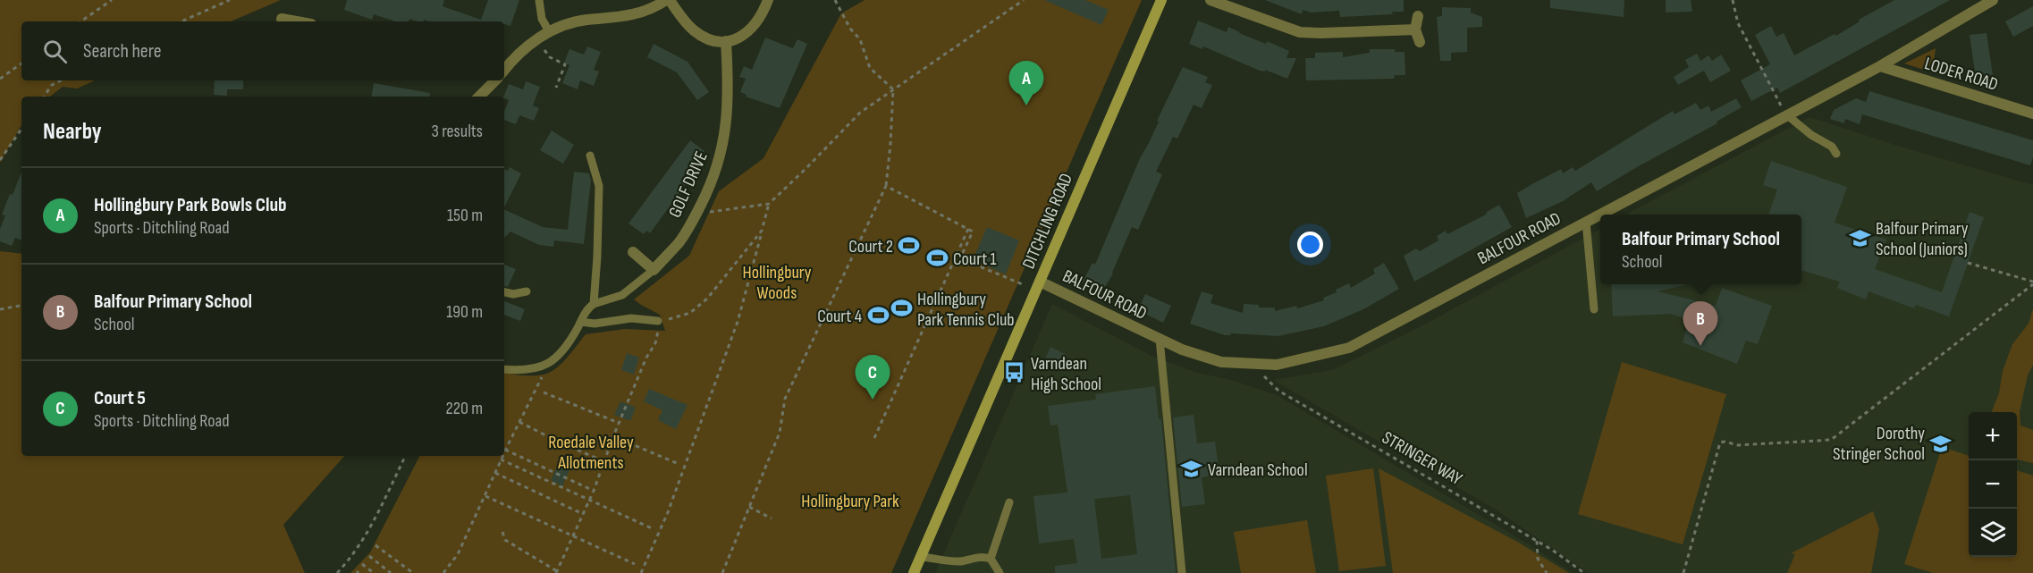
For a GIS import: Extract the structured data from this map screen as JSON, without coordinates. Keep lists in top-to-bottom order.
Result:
{
  "streets": {
    "street": [
      "LODER ROAD",
      "GOLF DRIVE",
      "DITCHLING ROAD",
      "BALFOUR ROAD"
    ],
    "path": ["STRINGER WAY"]
  },
  "crossings": [
    ["LODER ROAD", "BALFOUR ROAD"],
    ["DITCHLING ROAD", "BALFOUR ROAD"],
    ["BALFOUR ROAD", "STRINGER WAY"]
  ],
  "parks": ["Hollingbury Woods", "Roedale Valley Allotments", "Hollingbury Park"],
  "places": {
    "school or university": ["Balfour Primary School (Juniors)", "Dorothy Stringer School", "Varndean School"],
    "sports": [
      "Court 2",
      "Court 1",
      "Hollingbury Park Tennis Club",
      "Court 4"
    ],
    "bus stop": ["Varndean High School"]
  },
  "page": {
    "search": "Search here",
    "pins": ["A", "B", "C"],
    "heading": ["Nearby", "3 results"],
    "list": [
      {
        "mark": "A",
        "name": "Hollingbury Park Bowls Club",
        "note": "Sports · Ditchling Road",
        "value": "150 m"
      },
      {
        "mark": "B",
        "name": "Balfour Primary School",
        "note": "School",
        "value": "190 m"
      },
      {
        "mark": "C",
        "name": "Court 5",
        "note": "Sports · Ditchling Road",
        "value": "220 m"
      }
    ],
    "popup": ["Balfour Primary School", "School"],
    "map_buttons": ["+", "−"]
  }
}
